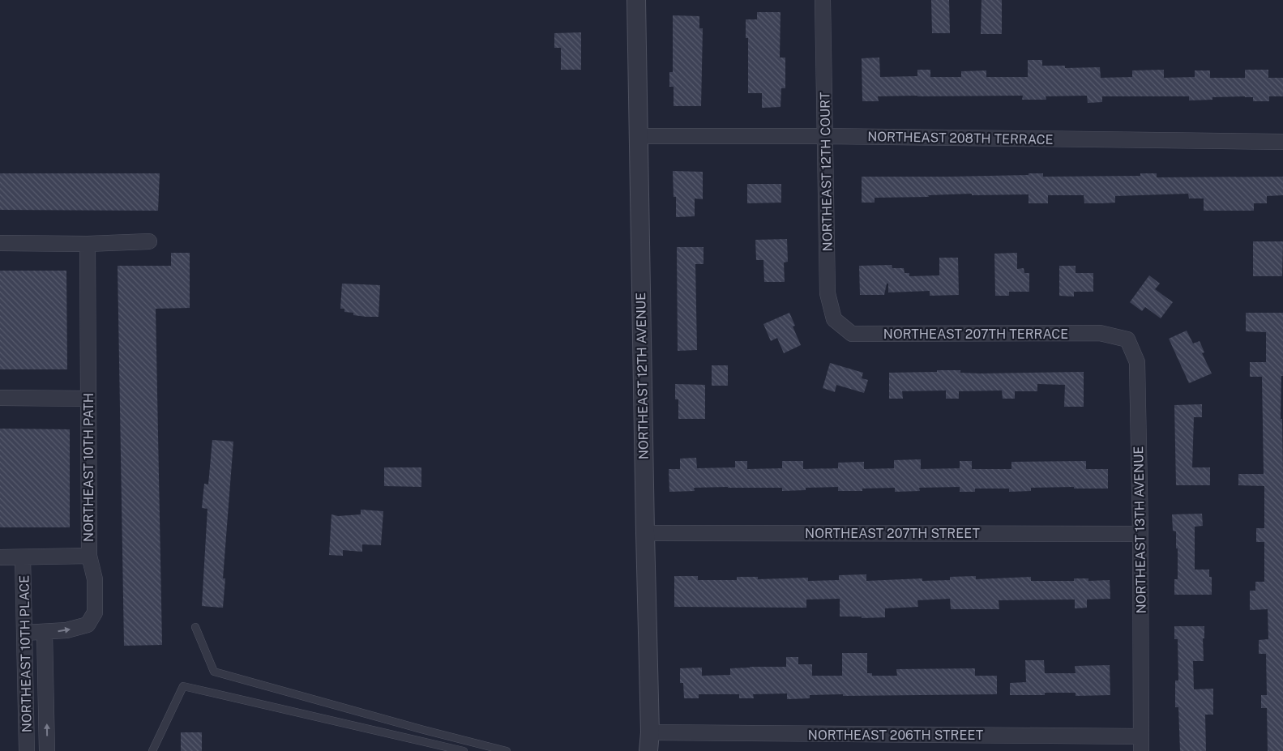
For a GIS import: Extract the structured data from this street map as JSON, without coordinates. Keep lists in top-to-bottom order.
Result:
{
  "streets": {
    "street": [
      "NORTHEAST 208TH TERRACE",
      "NORTHEAST 12TH COURT",
      "NORTHEAST 207TH TERRACE",
      "NORTHEAST 12TH AVENUE",
      "NORTHEAST 10TH PATH",
      "NORTHEAST 13TH AVENUE",
      "NORTHEAST 207TH STREET",
      "NORTHEAST 10TH PLACE",
      "NORTHEAST 206TH STREET"
    ]
  },
  "crossings": [
    ["NORTHEAST 208TH TERRACE", "NORTHEAST 12TH COURT"],
    ["NORTHEAST 208TH TERRACE", "NORTHEAST 12TH AVENUE"],
    ["NORTHEAST 12TH COURT", "NORTHEAST 207TH TERRACE"],
    ["NORTHEAST 207TH TERRACE", "NORTHEAST 13TH AVENUE"],
    ["NORTHEAST 12TH AVENUE", "NORTHEAST 207TH STREET"],
    ["NORTHEAST 12TH AVENUE", "NORTHEAST 206TH STREET"],
    ["NORTHEAST 10TH PATH", "NORTHEAST 10TH PLACE"],
    ["NORTHEAST 13TH AVENUE", "NORTHEAST 207TH STREET"],
    ["NORTHEAST 13TH AVENUE", "NORTHEAST 206TH STREET"]
  ]
}
